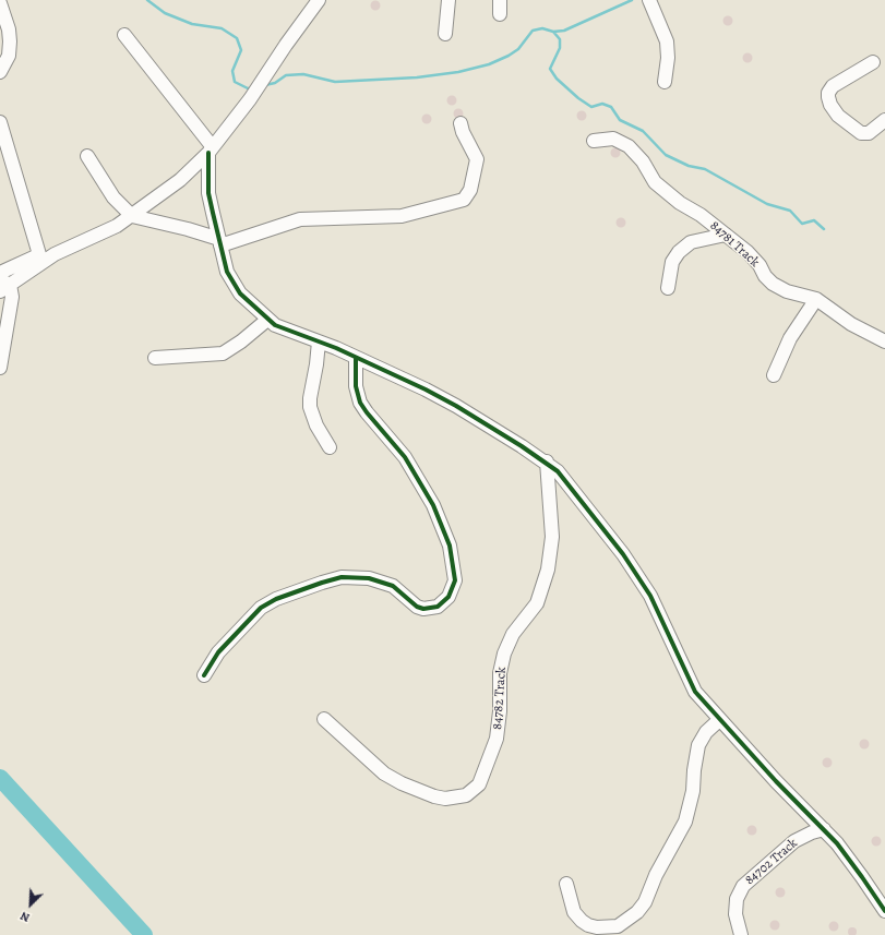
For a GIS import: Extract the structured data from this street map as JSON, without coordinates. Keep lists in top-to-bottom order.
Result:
{
  "streets": {
    "street": ["84781 Track", "84782 Track", "84702 Track"]
  },
  "north": "bottom left"
}
